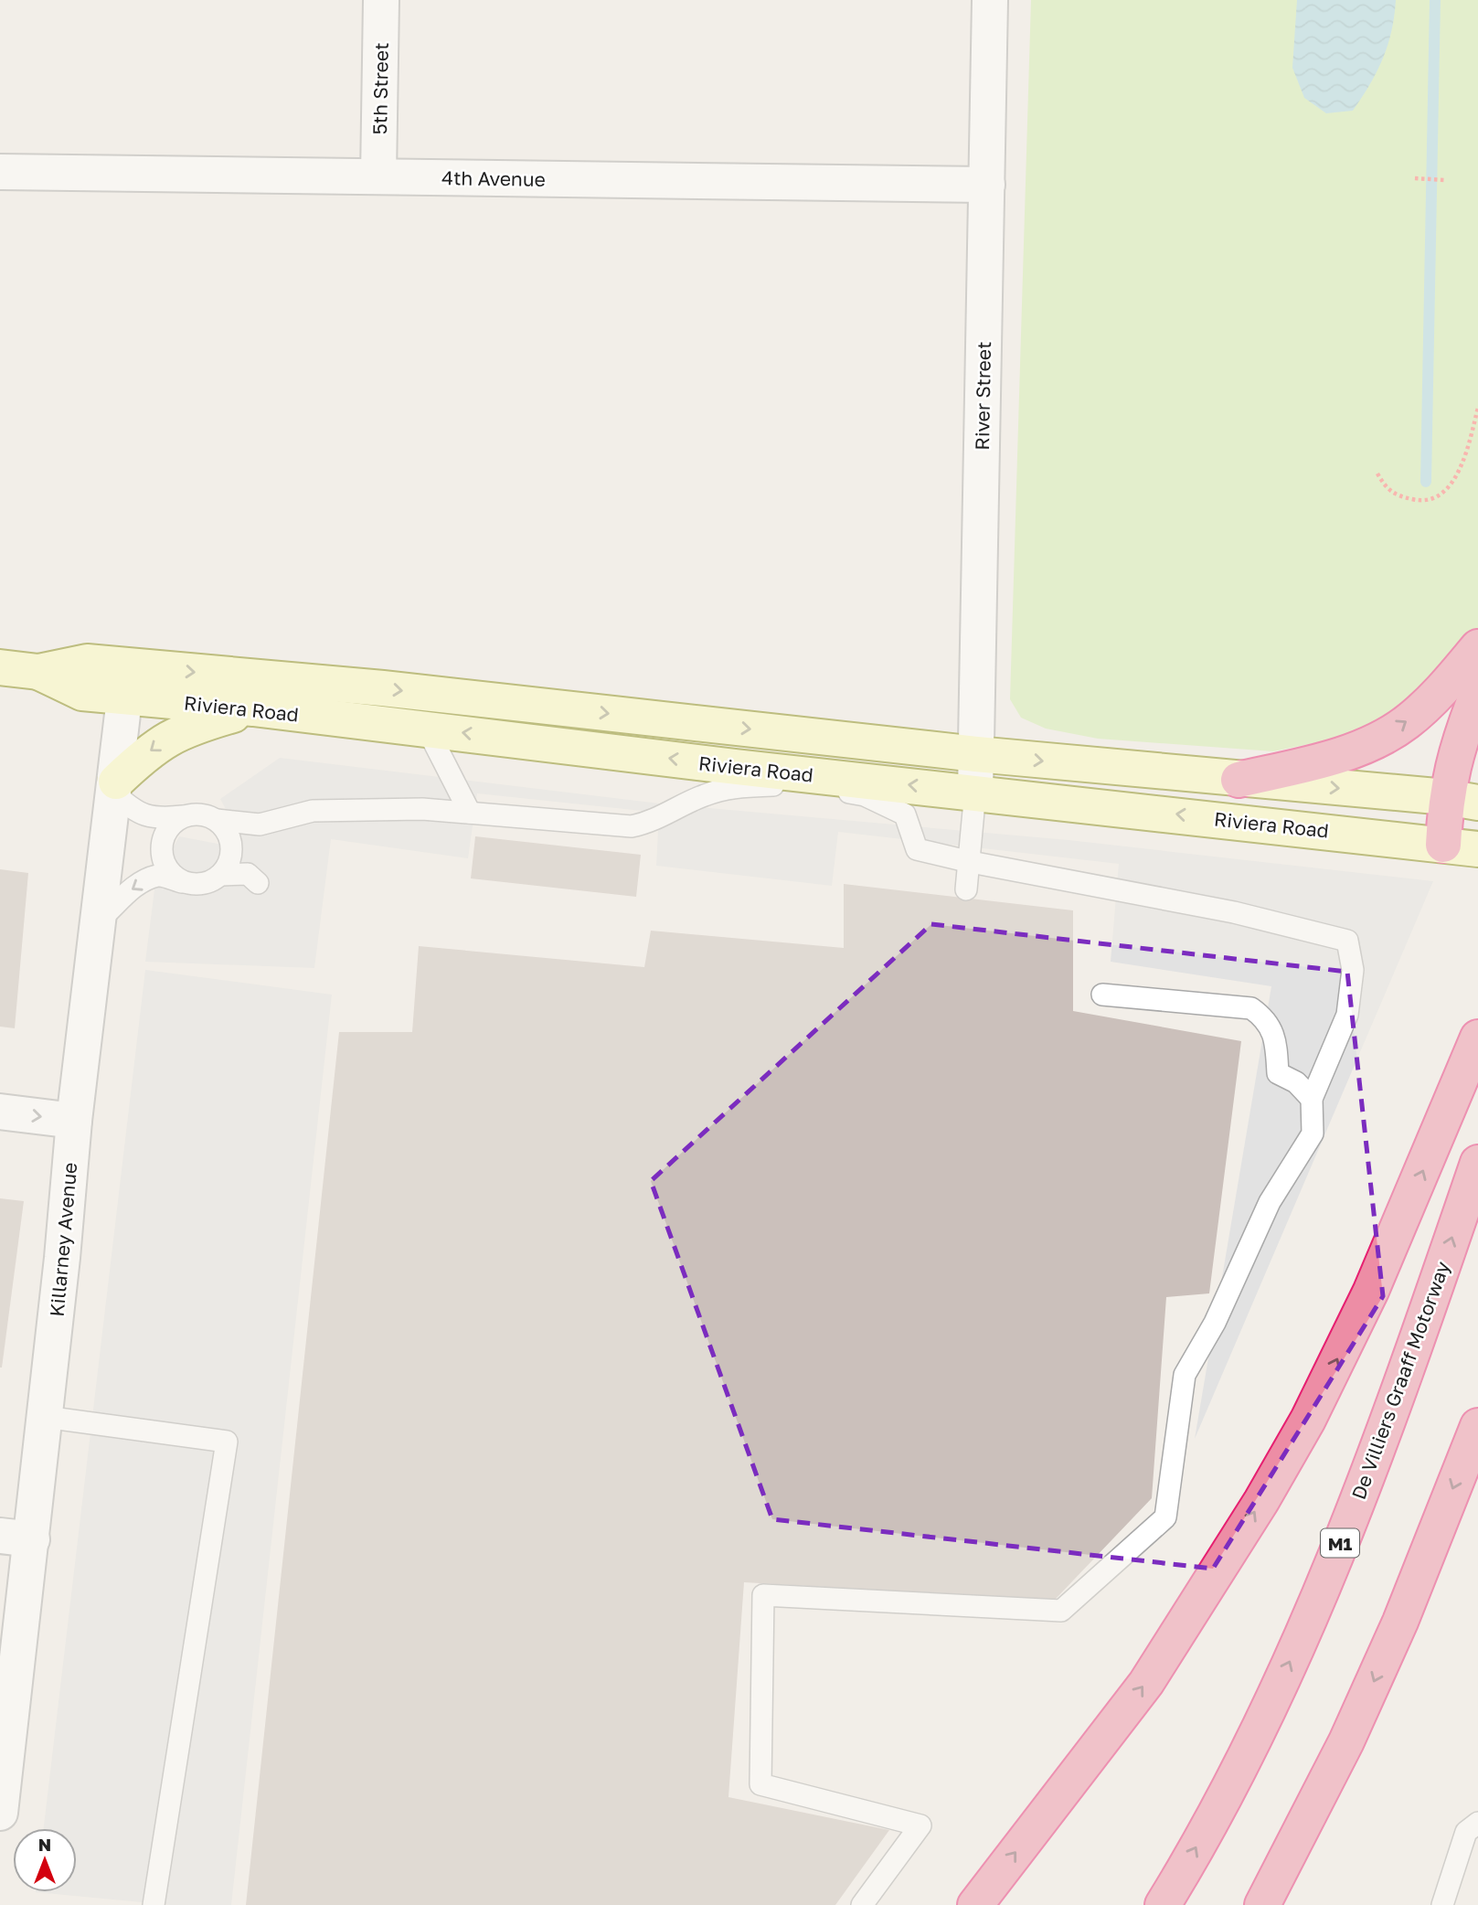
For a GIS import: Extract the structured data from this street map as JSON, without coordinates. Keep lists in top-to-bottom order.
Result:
{
  "streets": {
    "highway": ["De Villiers Graaff Motorway", "M1"],
    "main road": ["Riviera Road"],
    "street": [
      "5th Street",
      "4th Avenue",
      "River Street",
      "Killarney Avenue"
    ]
  },
  "crossings": [
    ["5th Street", "4th Avenue"],
    ["4th Avenue", "River Street"],
    ["River Street", "Riviera Road"],
    ["Riviera Road", "Killarney Avenue"]
  ],
  "north": "top"
}
